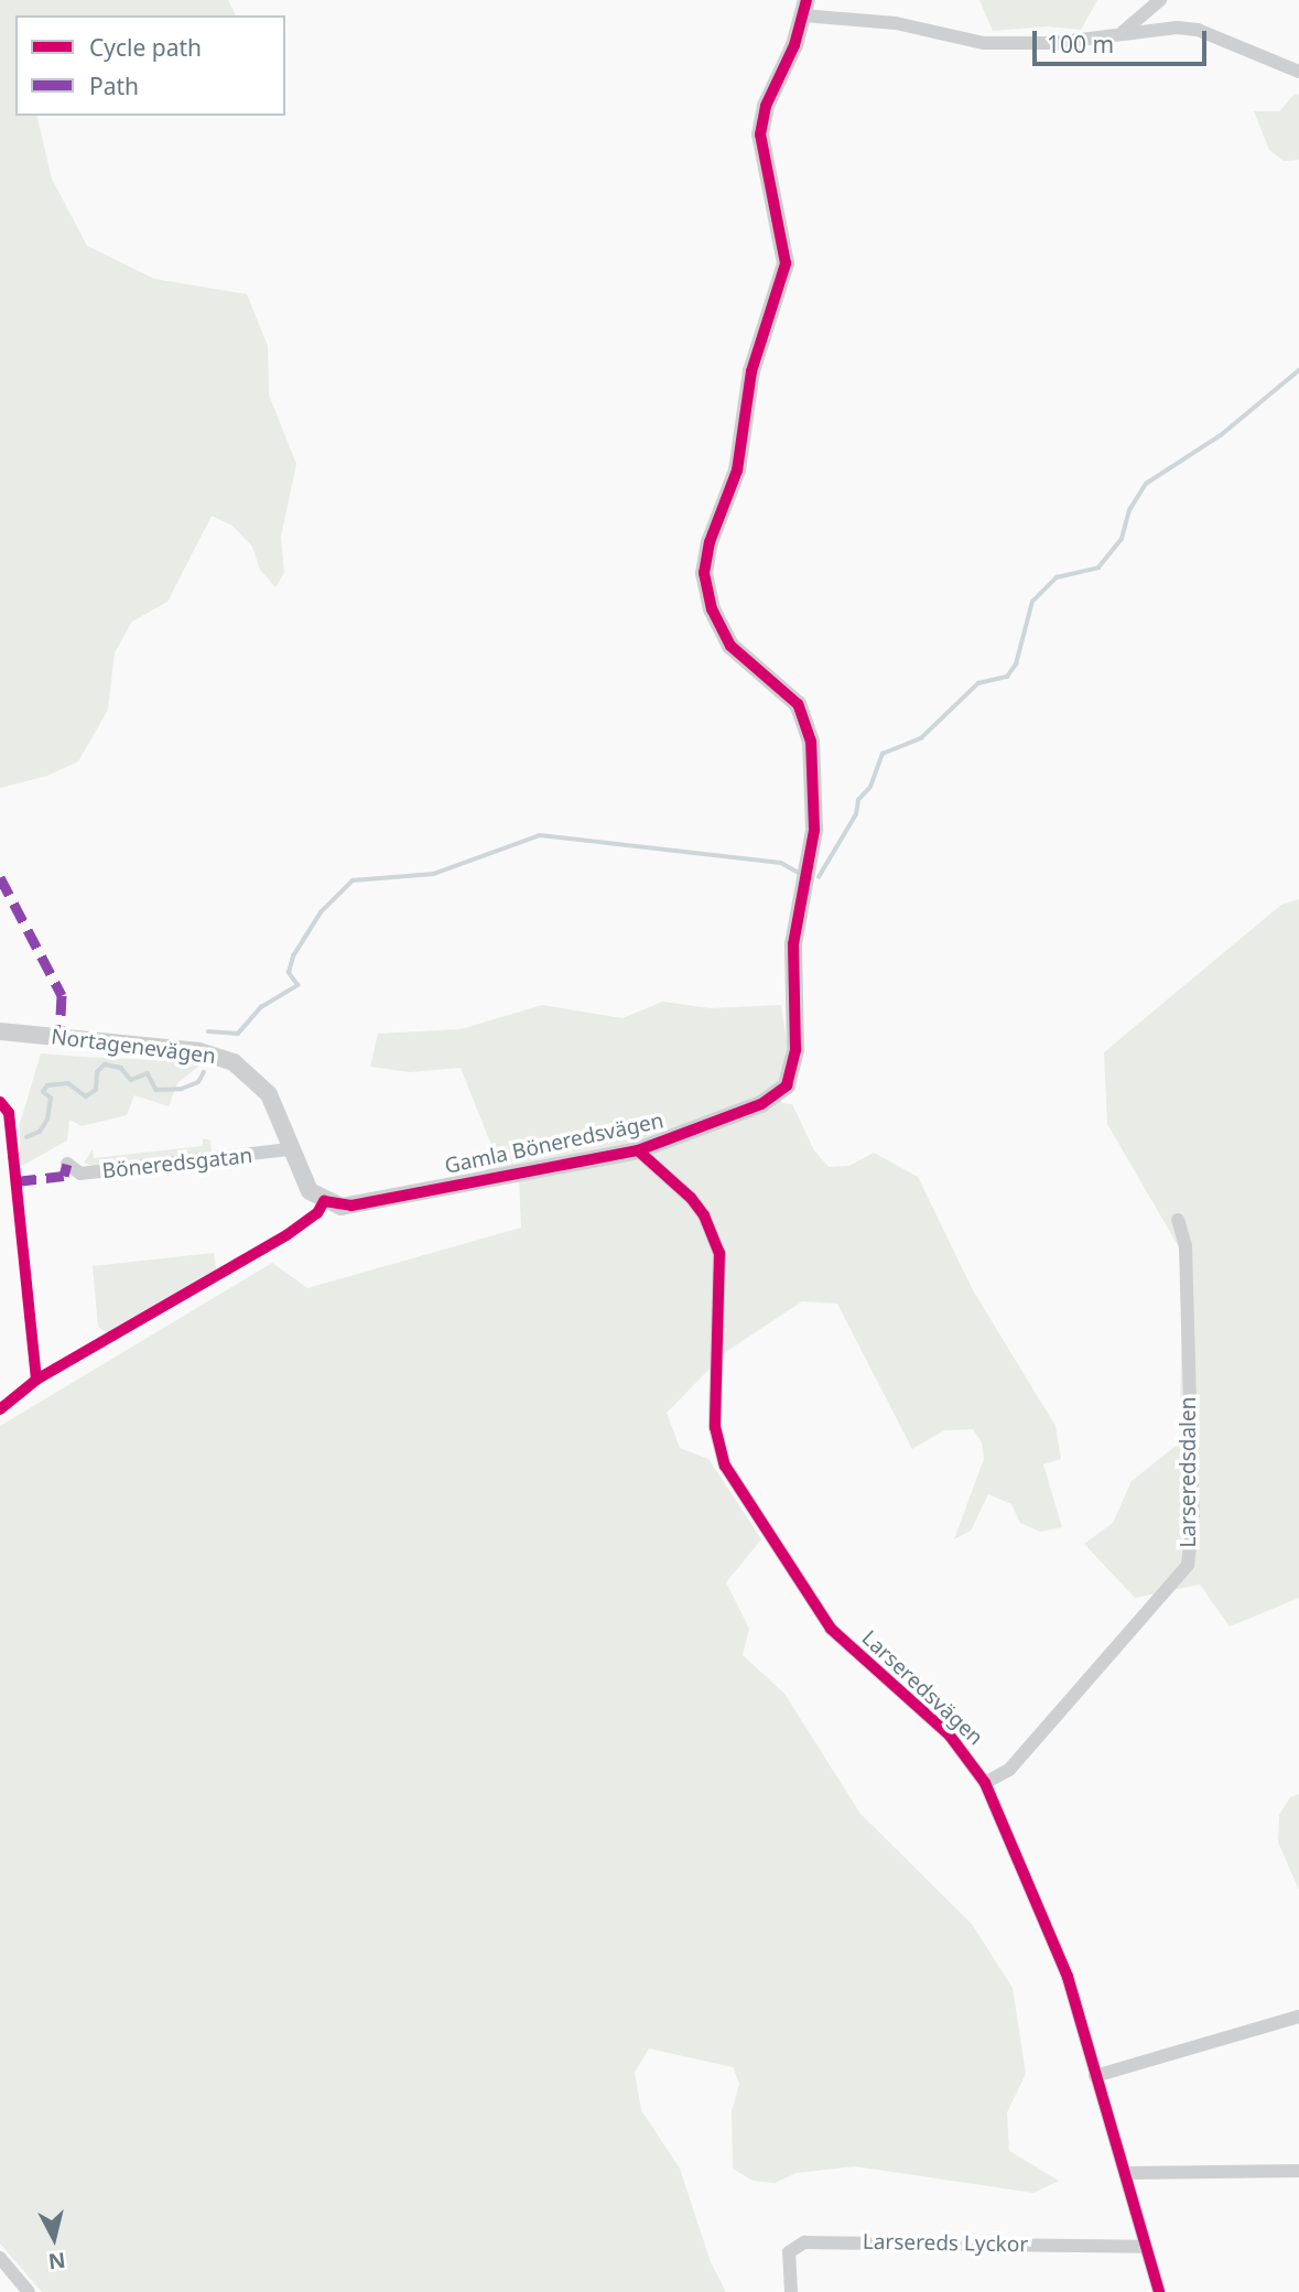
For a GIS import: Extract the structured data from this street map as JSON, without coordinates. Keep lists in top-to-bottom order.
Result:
{
  "streets": {
    "street": [
      "Nortagenevägen",
      "Gamla Böneredsvägen",
      "Böneredsgatan",
      "Larseredsdalen",
      "Larseredsvägen",
      "Larsereds Lyckor"
    ]
  },
  "crossings": [
    ["Nortagenevägen", "Gamla Böneredsvägen"],
    ["Nortagenevägen", "Böneredsgatan"],
    ["Gamla Böneredsvägen", "Larseredsvägen"],
    ["Larseredsdalen", "Larseredsvägen"],
    ["Larseredsvägen", "Larsereds Lyckor"]
  ],
  "legend": ["Cycle path", "Path"],
  "scale_bar": "100 m",
  "north": "bottom"
}
